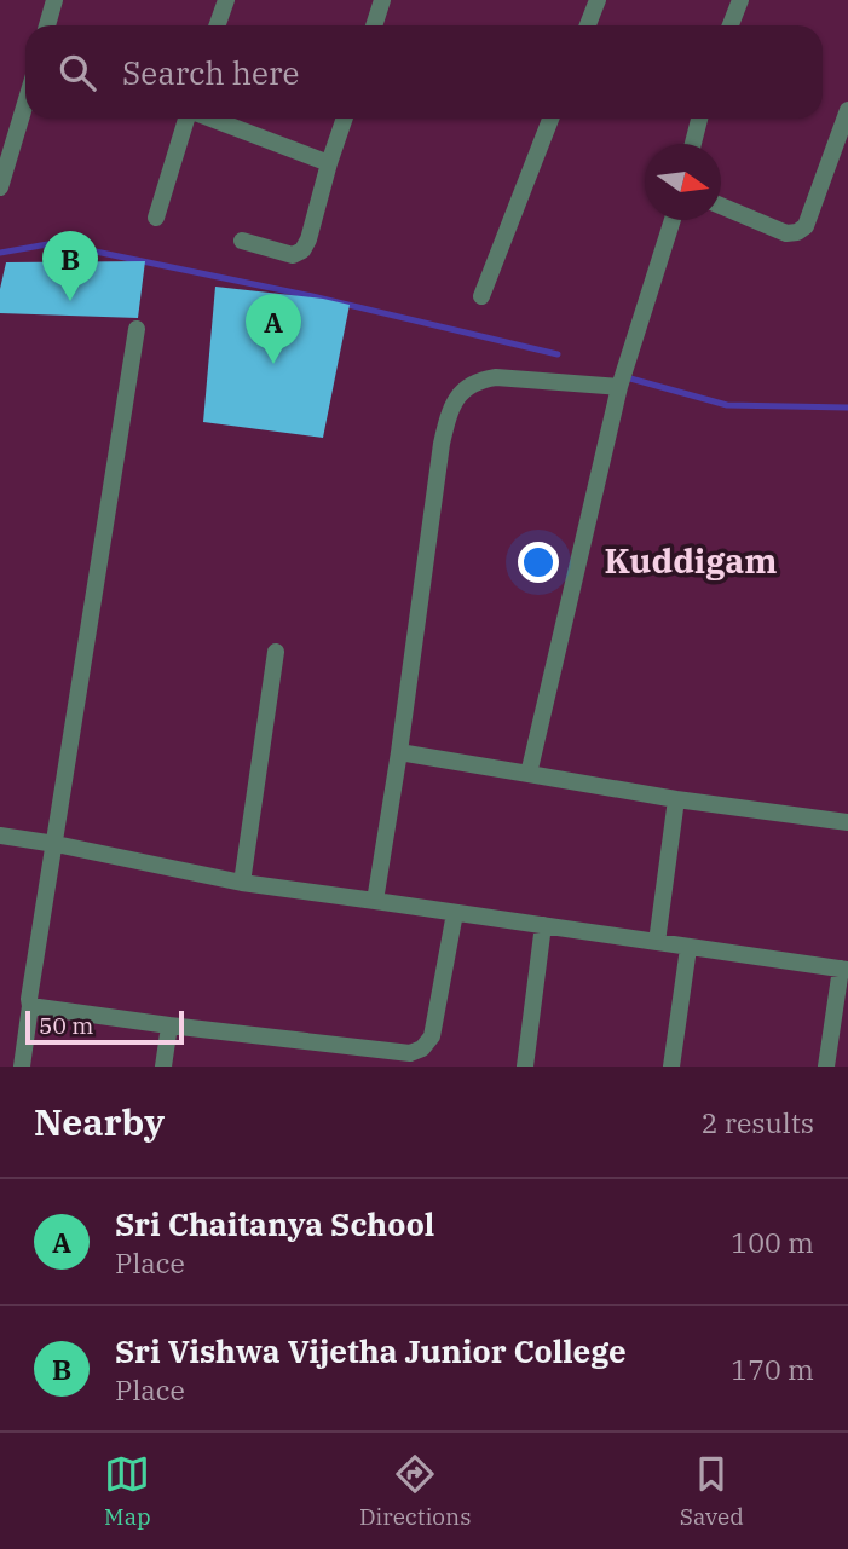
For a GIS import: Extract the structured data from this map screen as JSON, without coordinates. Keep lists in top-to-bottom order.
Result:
{
  "districts": ["Kuddigam"],
  "scale_bar": "50 m",
  "north": "right",
  "page": {
    "search": "Search here",
    "pins": ["B", "A"],
    "scale": "50 m",
    "heading": ["Nearby", "2 results"],
    "list": [
      {
        "mark": "A",
        "name": "Sri Chaitanya School",
        "note": "Place",
        "value": "100 m"
      },
      {
        "mark": "B",
        "name": "Sri Vishwa Vijetha Junior College",
        "note": "Place",
        "value": "170 m"
      }
    ],
    "nav": ["Map", "Directions", "Saved"]
  }
}
